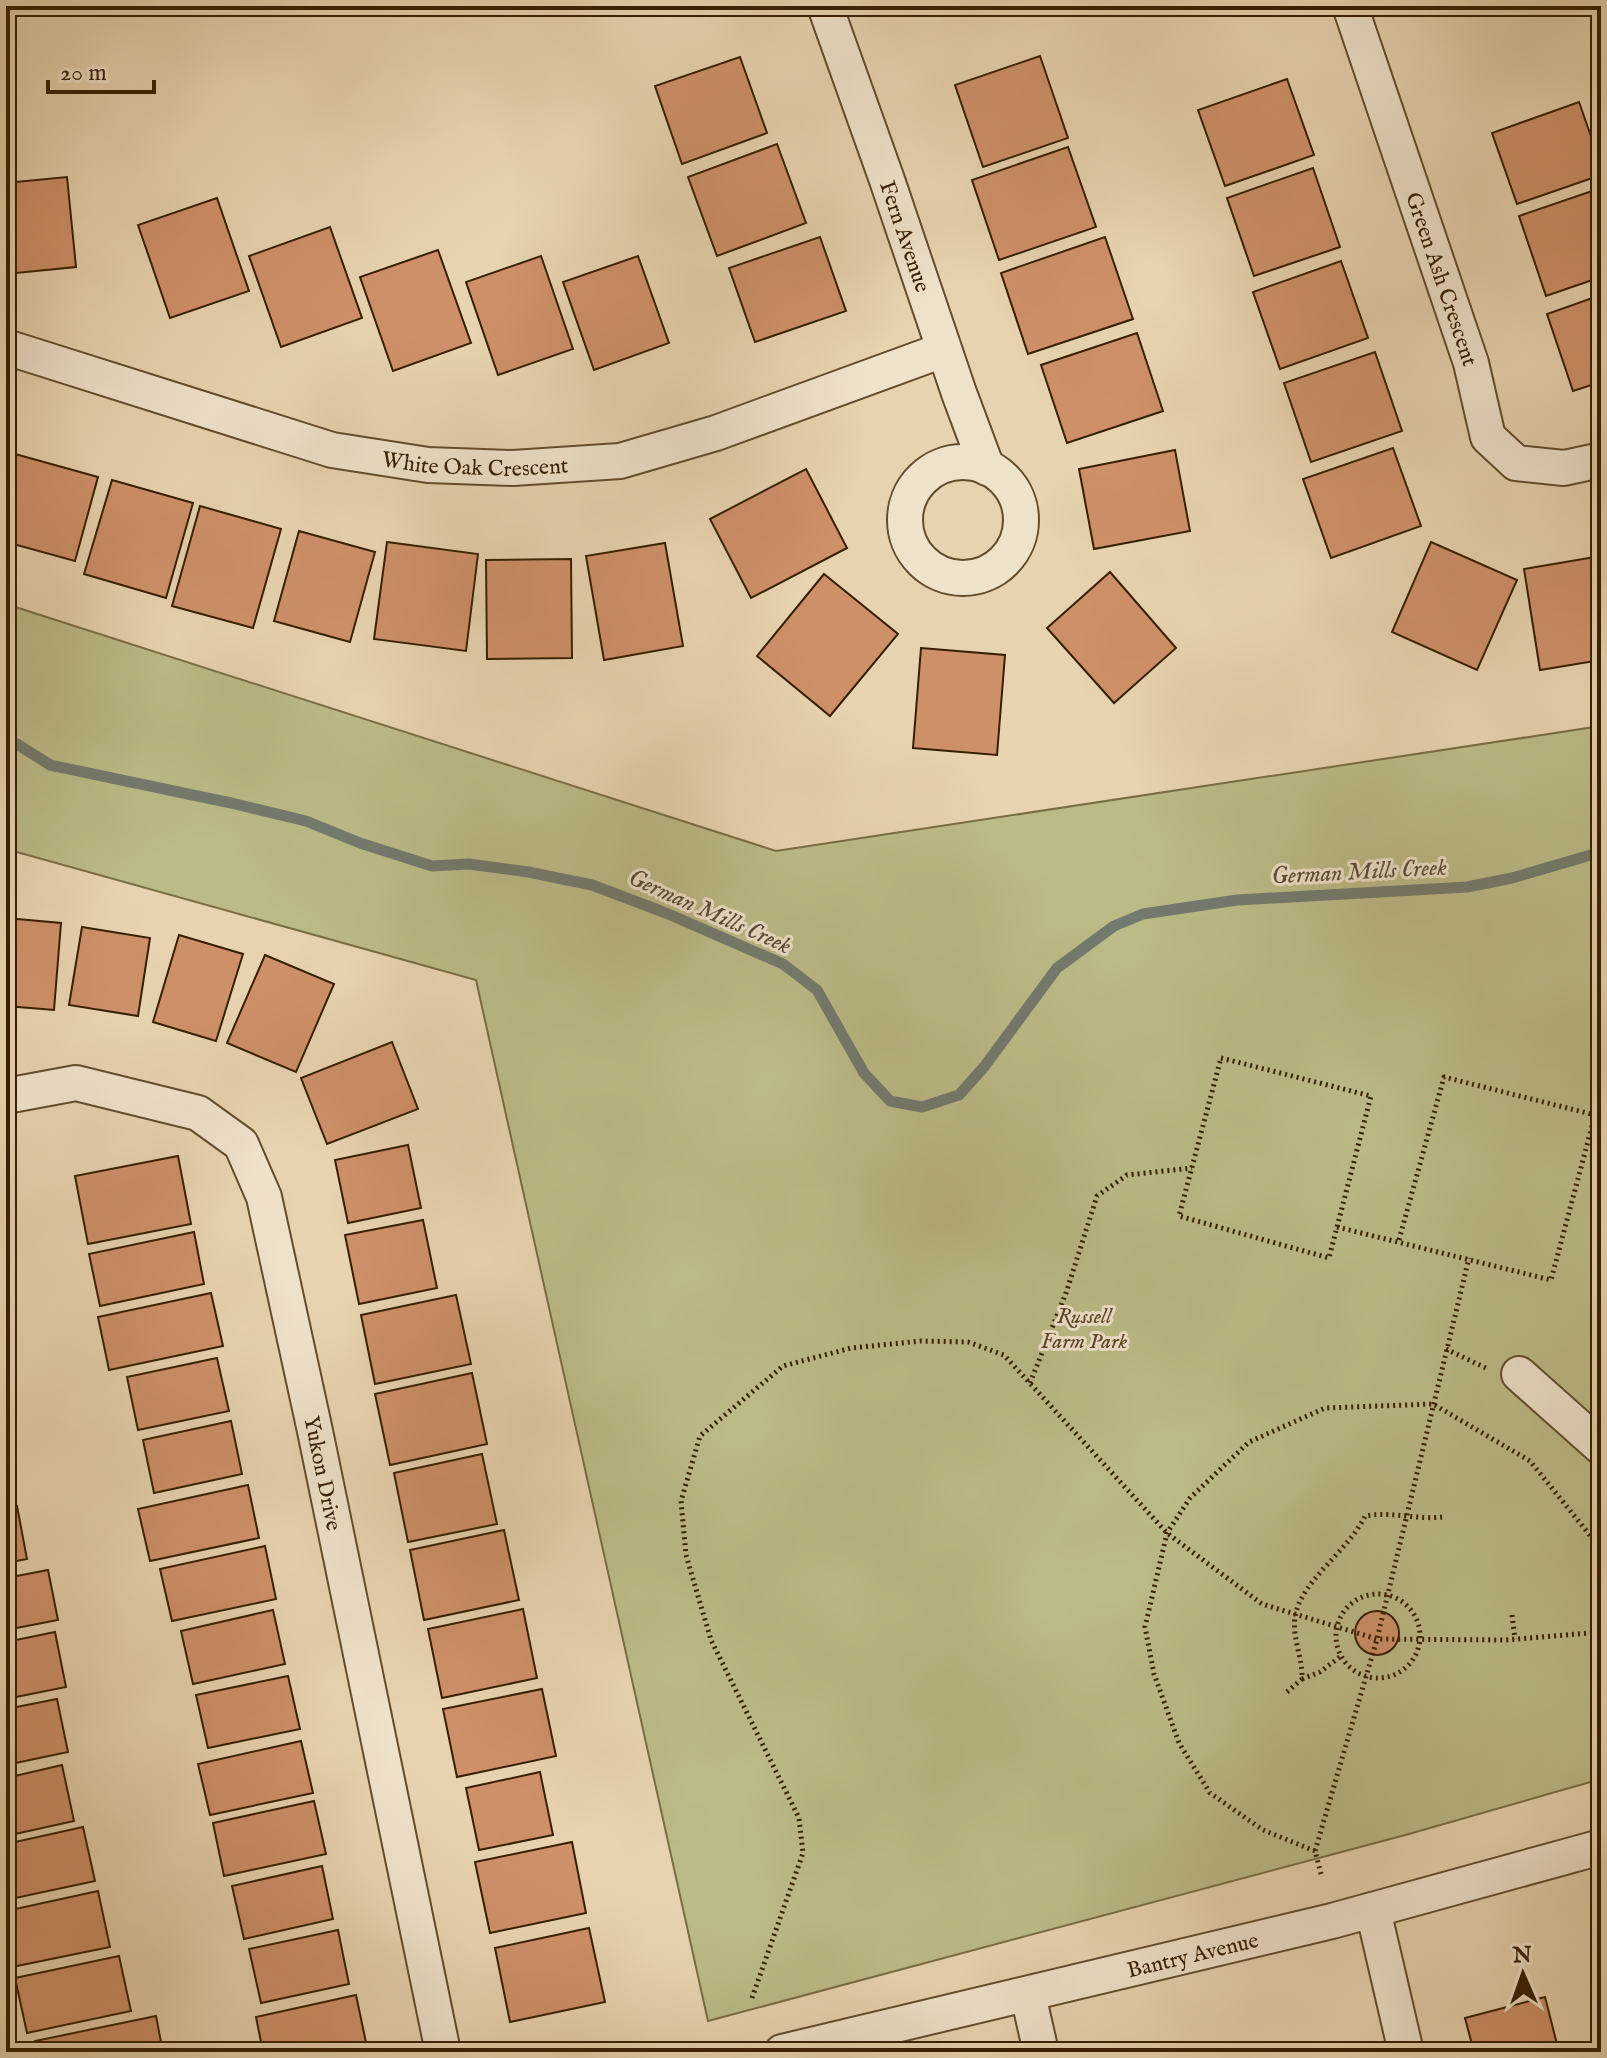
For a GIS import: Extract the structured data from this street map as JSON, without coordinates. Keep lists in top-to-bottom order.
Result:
{
  "streets": {
    "street": [
      "Fern Avenue",
      "Green Ash Crescent",
      "White Oak Crescent",
      "Yukon Drive",
      "Bantry Avenue"
    ]
  },
  "crossings": [
    ["Fern Avenue", "White Oak Crescent"]
  ],
  "water": ["German Mills Creek"],
  "parks": ["Russell Farm Park"],
  "scale_bar": "20 m",
  "north": "top"
}
